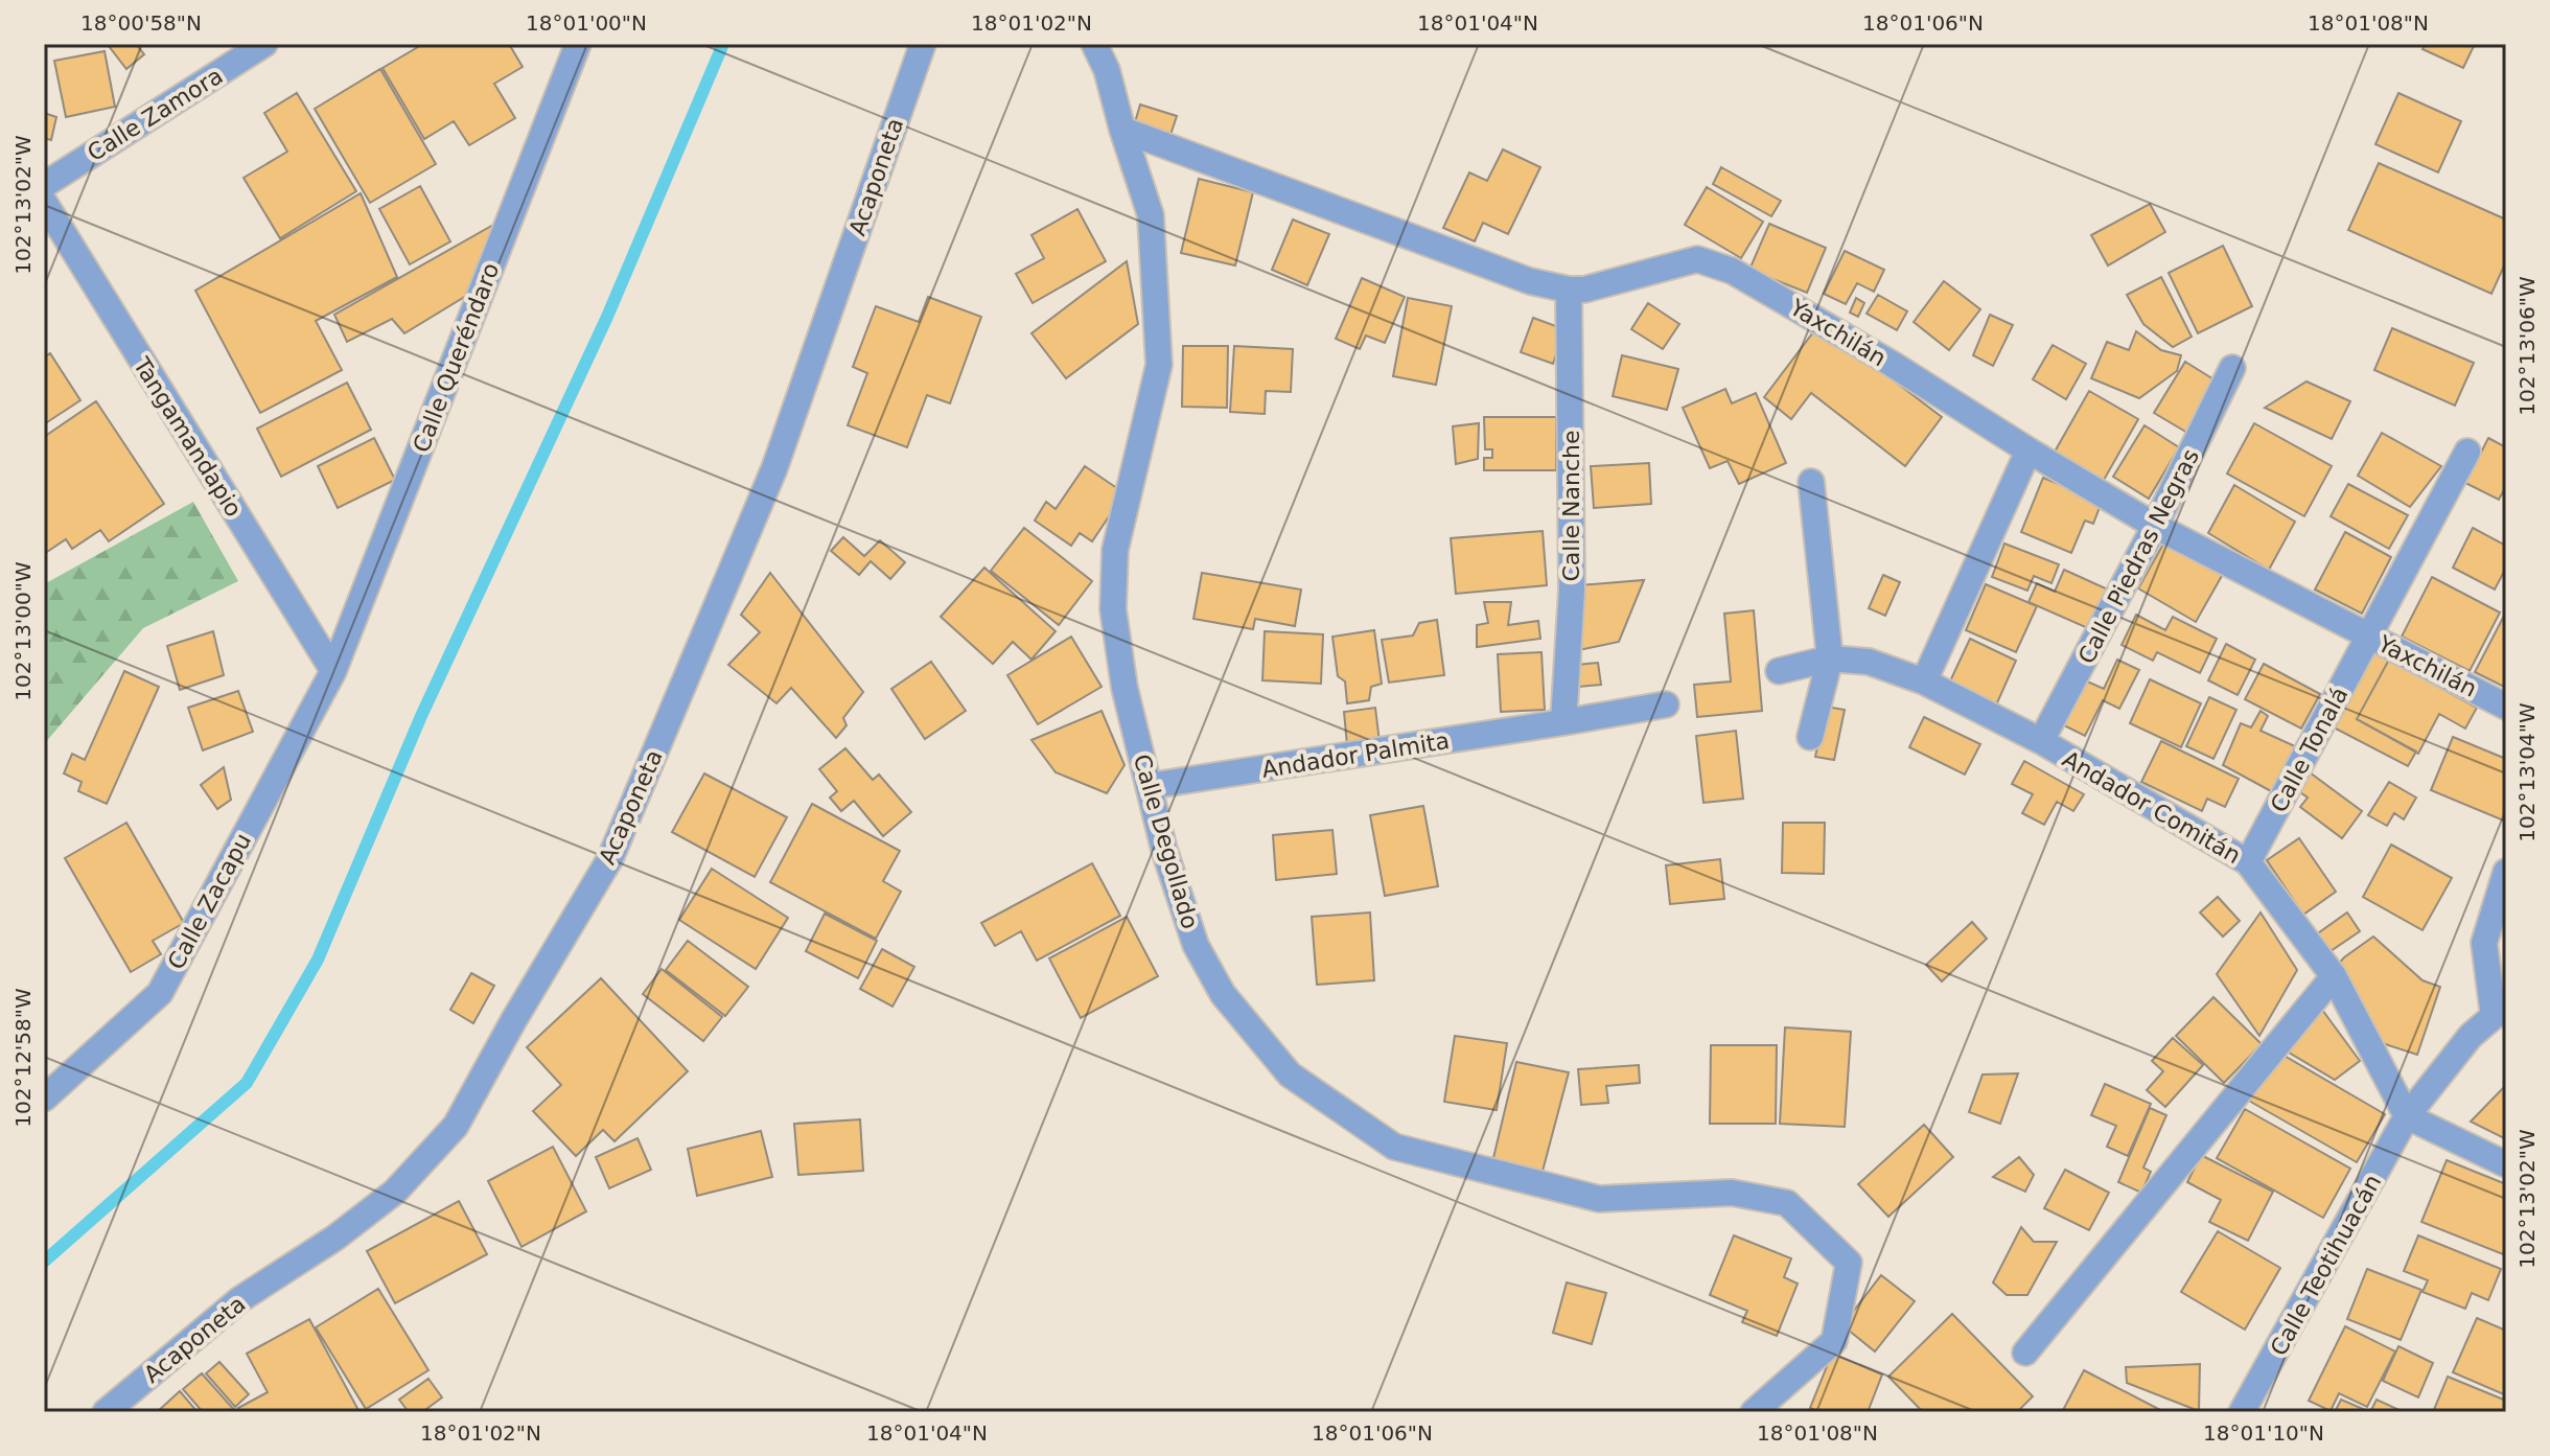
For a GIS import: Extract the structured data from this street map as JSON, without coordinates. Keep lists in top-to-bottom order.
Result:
{
  "streets": {
    "street": [
      "Calle Zamora",
      "Acaponeta",
      "Yaxchilán",
      "Calle Queréndaro",
      "Tangamandapio",
      "Calle Nanche",
      "Calle Piedras Negras",
      "Calle Tonalá",
      "Andador Palmita",
      "Andador Comitán",
      "Calle Degollado",
      "Calle Zacapu",
      "Calle Teotihuacán"
    ]
  },
  "crossings": [
    ["Yaxchilán", "Calle Nanche"],
    ["Yaxchilán", "Calle Piedras Negras"],
    ["Yaxchilán", "Calle Tonalá"],
    ["Yaxchilán", "Calle Degollado"],
    ["Calle Queréndaro", "Tangamandapio"],
    ["Calle Queréndaro", "Calle Zacapu"],
    ["Tangamandapio", "Calle Zacapu"],
    ["Calle Nanche", "Andador Palmita"],
    ["Calle Piedras Negras", "Andador Comitán"],
    ["Calle Tonalá", "Andador Comitán"],
    ["Andador Palmita", "Calle Degollado"],
    ["Andador Comitán", "Calle Teotihuacán"]
  ],
  "coordinates": [
    "18°00'58\"N",
    "18°01'00\"N",
    "18°01'02\"N",
    "18°01'04\"N",
    "18°01'06\"N",
    "18°01'08\"N",
    "102°13'02\"W",
    "102°13'06\"W",
    "102°13'00\"W",
    "102°13'04\"W",
    "102°12'58\"W",
    "18°01'10\"N"
  ]
}
